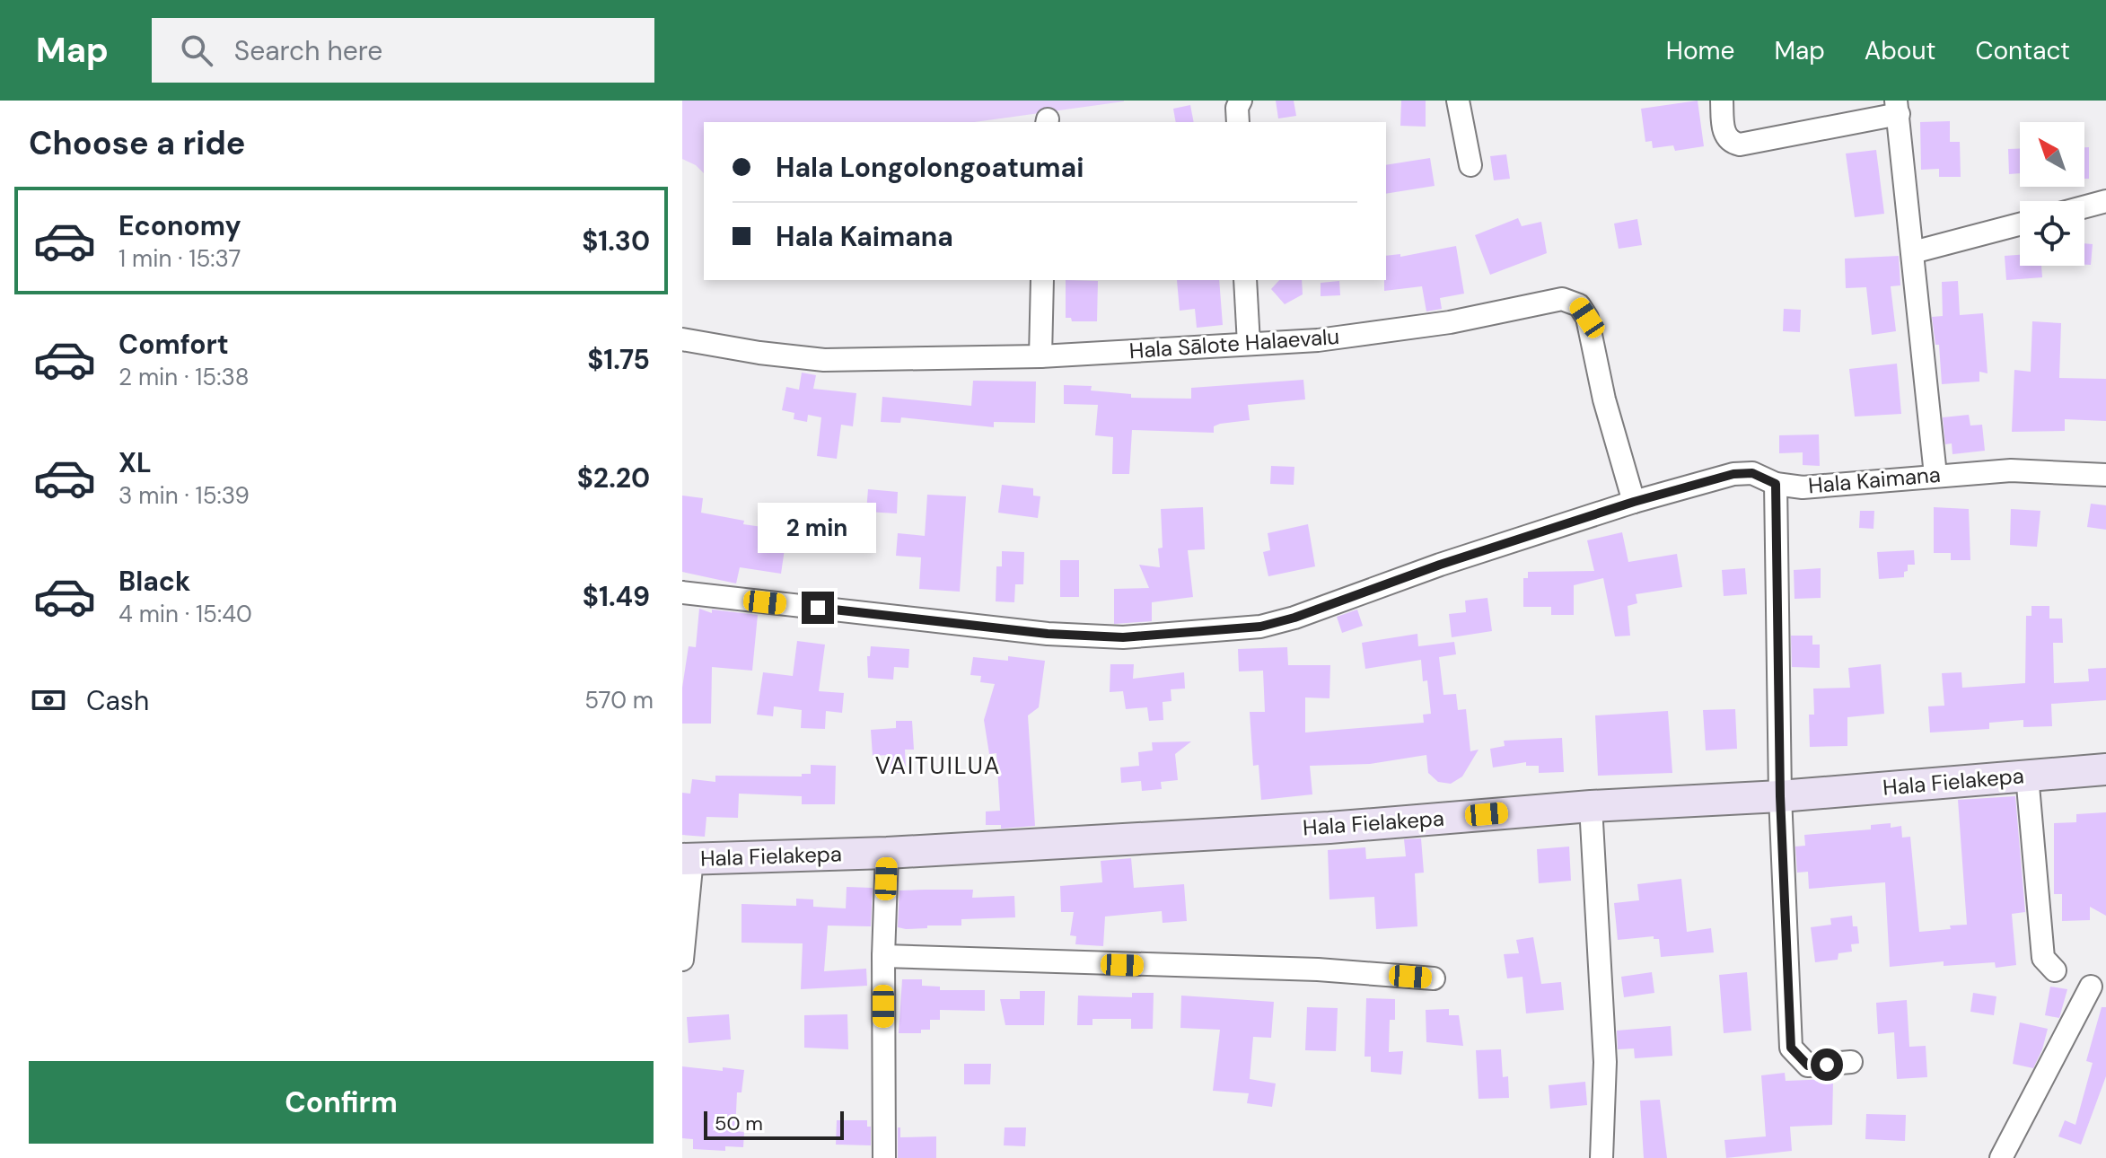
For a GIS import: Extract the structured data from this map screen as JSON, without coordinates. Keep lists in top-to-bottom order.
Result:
{
  "streets": {
    "street": ["Hala Sālote Halaevalu", "Hala Kaimana", "Hala Fielakepa"]
  },
  "crossings": [
    ["Hala Sālote Halaevalu", "Hala Kaimana"]
  ],
  "districts": ["VAITUILUA"],
  "scale_bar": "50 m",
  "north": "top left",
  "page": {
    "header": "Map",
    "search": "Search here",
    "nav": [
      "Home",
      "Map",
      "About",
      "Contact"
    ],
    "heading": "Choose a ride",
    "banner": ["Hala Longolongoatumai", "Hala Kaimana"],
    "list": [
      {
        "name": "Economy",
        "note": "1 min · 15:37",
        "value": "$1.30"
      },
      {
        "name": "Comfort",
        "note": "2 min · 15:38",
        "value": "$1.75"
      },
      {
        "name": "XL",
        "note": "3 min · 15:39",
        "value": "$2.20"
      },
      {
        "name": "Black",
        "note": "4 min · 15:40",
        "value": "$1.49"
      }
    ],
    "bubble": "2 min",
    "pay": ["Cash", "570 m"],
    "buttons": "Confirm",
    "scale": "50 m"
  }
}
